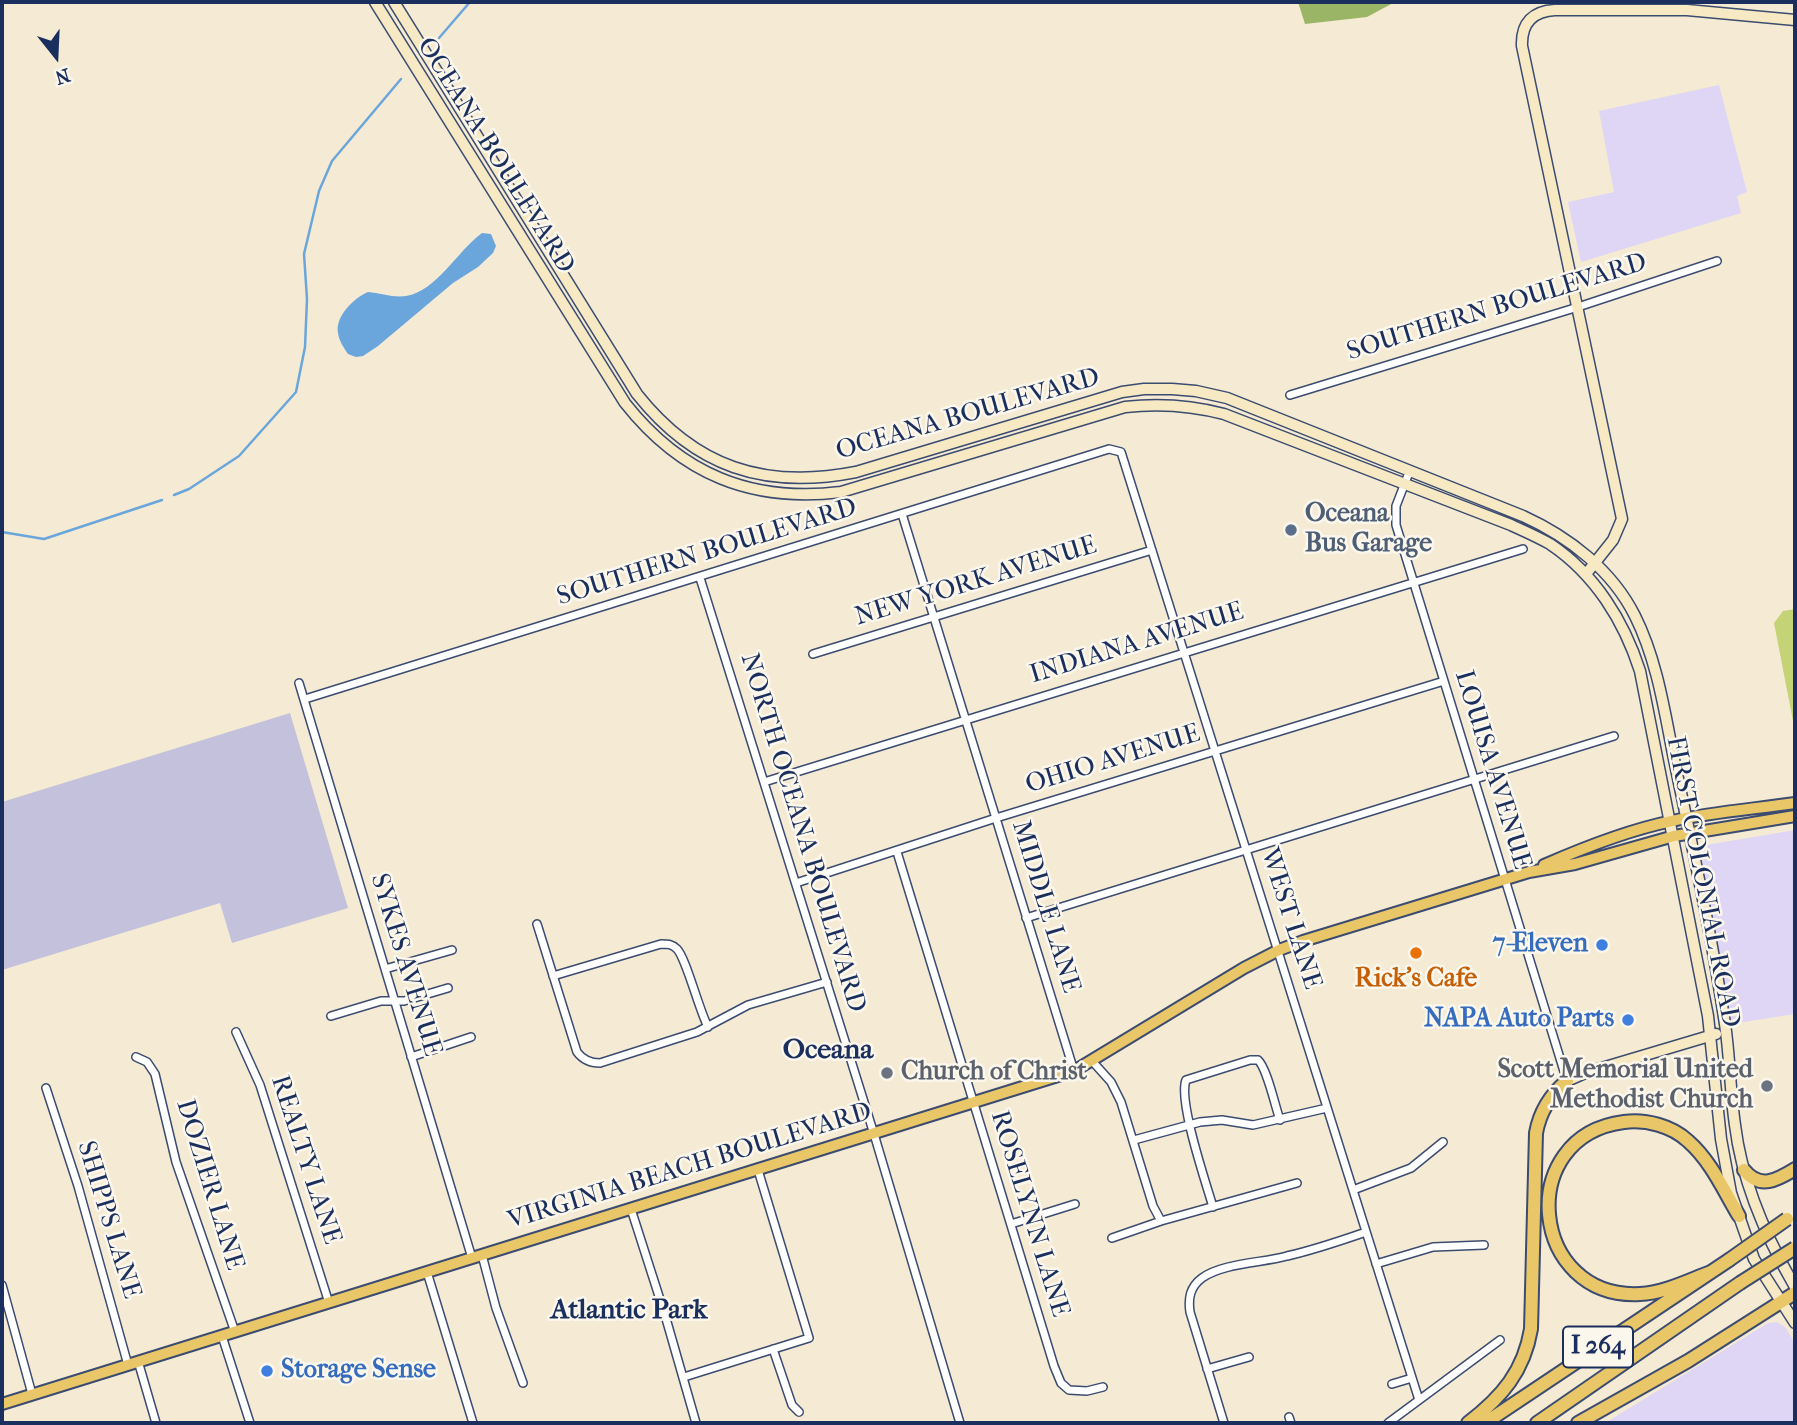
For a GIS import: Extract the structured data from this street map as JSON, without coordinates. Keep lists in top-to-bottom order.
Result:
{
  "streets": {
    "highway": ["I 264"],
    "main road": ["OCEANA BOULEVARD", "FIRST COLONIAL ROAD", "VIRGINIA BEACH BOULEVARD"],
    "street": [
      "SOUTHERN BOULEVARD",
      "NEW YORK AVENUE",
      "INDIANA AVENUE",
      "OHIO AVENUE",
      "LOUISA AVENUE",
      "NORTH OCEANA BOULEVARD",
      "MIDDLE LANE",
      "WEST LANE",
      "SYKES AVENUE",
      "REALTY LANE",
      "DOZIER LANE",
      "ROSELYNN LANE",
      "SHIPPS LANE"
    ]
  },
  "crossings": [
    ["OCEANA BOULEVARD", "LOUISA AVENUE"],
    ["OCEANA BOULEVARD", "FIRST COLONIAL ROAD"],
    ["SOUTHERN BOULEVARD", "NORTH OCEANA BOULEVARD"],
    ["SOUTHERN BOULEVARD", "MIDDLE LANE"],
    ["SOUTHERN BOULEVARD", "WEST LANE"],
    ["SOUTHERN BOULEVARD", "SYKES AVENUE"],
    ["NEW YORK AVENUE", "MIDDLE LANE"],
    ["NEW YORK AVENUE", "WEST LANE"],
    ["INDIANA AVENUE", "LOUISA AVENUE"],
    ["INDIANA AVENUE", "NORTH OCEANA BOULEVARD"],
    ["INDIANA AVENUE", "MIDDLE LANE"],
    ["INDIANA AVENUE", "WEST LANE"],
    ["OHIO AVENUE", "LOUISA AVENUE"],
    ["OHIO AVENUE", "NORTH OCEANA BOULEVARD"],
    ["OHIO AVENUE", "MIDDLE LANE"],
    ["OHIO AVENUE", "WEST LANE"],
    ["OHIO AVENUE", "ROSELYNN LANE"],
    ["LOUISA AVENUE", "VIRGINIA BEACH BOULEVARD"],
    ["NORTH OCEANA BOULEVARD", "VIRGINIA BEACH BOULEVARD"],
    ["FIRST COLONIAL ROAD", "VIRGINIA BEACH BOULEVARD"],
    ["MIDDLE LANE", "VIRGINIA BEACH BOULEVARD"],
    ["WEST LANE", "VIRGINIA BEACH BOULEVARD"],
    ["SYKES AVENUE", "VIRGINIA BEACH BOULEVARD"],
    ["REALTY LANE", "VIRGINIA BEACH BOULEVARD"],
    ["VIRGINIA BEACH BOULEVARD", "DOZIER LANE"],
    ["VIRGINIA BEACH BOULEVARD", "ROSELYNN LANE"],
    ["VIRGINIA BEACH BOULEVARD", "SHIPPS LANE"]
  ],
  "districts": ["Oceana", "Atlantic Park"],
  "places": [
    "Oceana Bus Garage",
    "7-Eleven",
    "Rick's Cafe",
    "NAPA Auto Parts",
    "Church of Christ",
    "Scott Memorial United Methodist Church",
    "Storage Sense"
  ],
  "north": "bottom"
}
